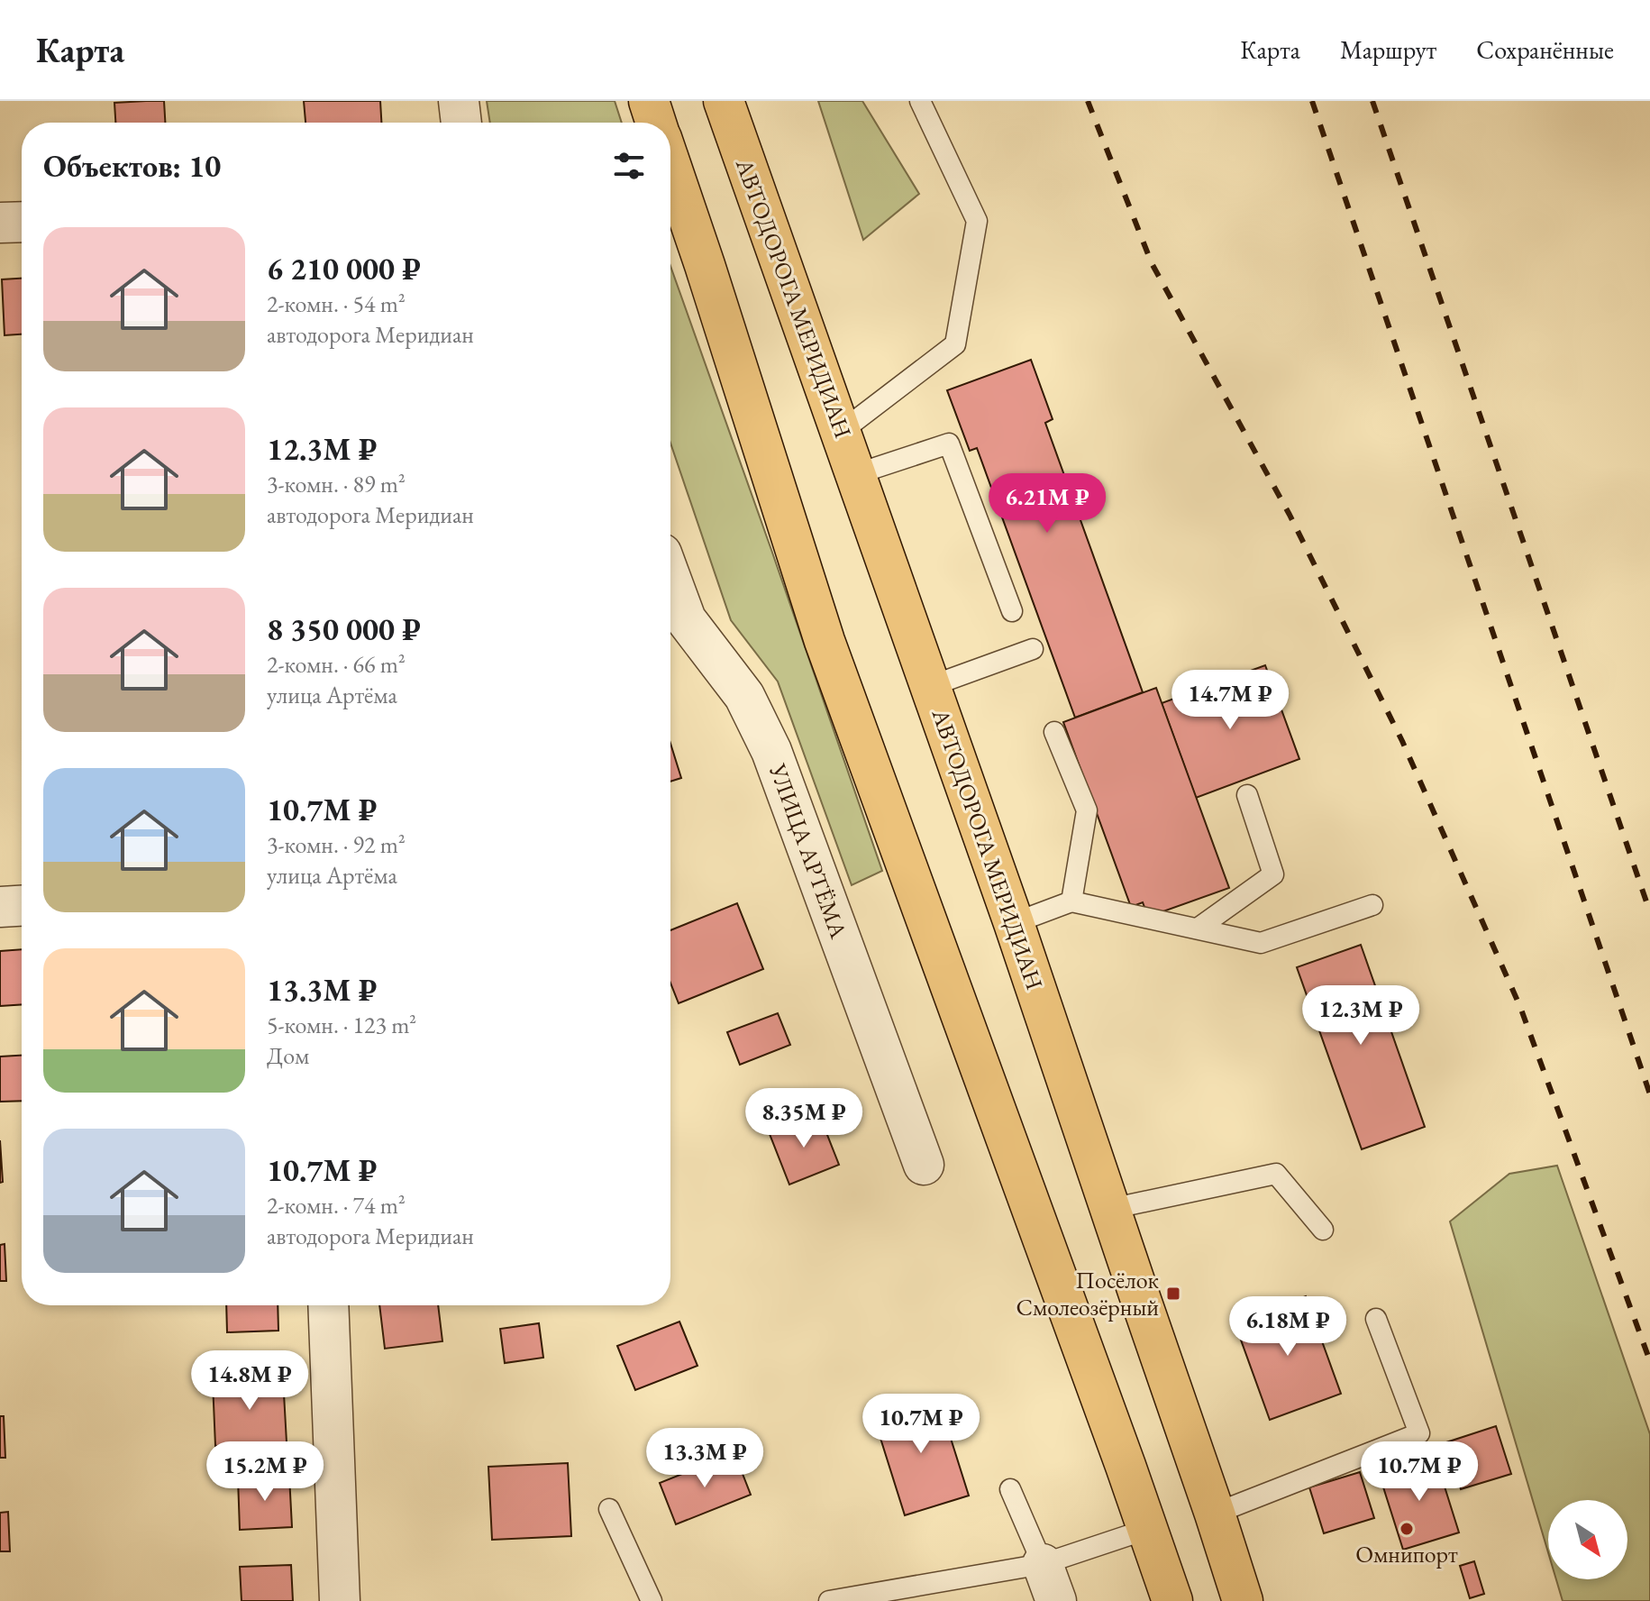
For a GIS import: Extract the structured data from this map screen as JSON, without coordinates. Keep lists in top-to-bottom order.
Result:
{
  "streets": {
    "main road": ["АВТОДОРОГА МЕРИДИАН"],
    "street": ["УЛИЦА АРТЁМА"]
  },
  "places": {
    "transit": ["Посёлок Смолеозёрный"],
    "other": ["Омнипорт"]
  },
  "north": "bottom right",
  "page": {
    "header": "Карта",
    "nav": ["Карта", "Маршрут", "Сохранённые"],
    "heading": "Объектов: 10",
    "list": [
      {
        "name": "6 210 000 ₽",
        "note": "2-комн. · 54 m² · автодорога Меридиан"
      },
      {
        "name": "12.3M ₽",
        "note": "3-комн. · 89 m² · автодорога Меридиан"
      },
      {
        "name": "8 350 000 ₽",
        "note": "2-комн. · 66 m² · улица Артёма"
      },
      {
        "name": "10.7M ₽",
        "note": "3-комн. · 92 m² · улица Артёма"
      },
      {
        "name": "13.3M ₽",
        "note": "5-комн. · 123 m² · Дом"
      },
      {
        "name": "10.7M ₽",
        "note": "2-комн. · 74 m² · автодорога Меридиан"
      }
    ],
    "price": [
      "6.21M ₽",
      "14.7M ₽",
      "12.3M ₽",
      "8.35M ₽",
      "6.18M ₽",
      "14.8M ₽",
      "10.7M ₽",
      "13.3M ₽",
      "15.2M ₽",
      "10.7M ₽"
    ]
  }
}
